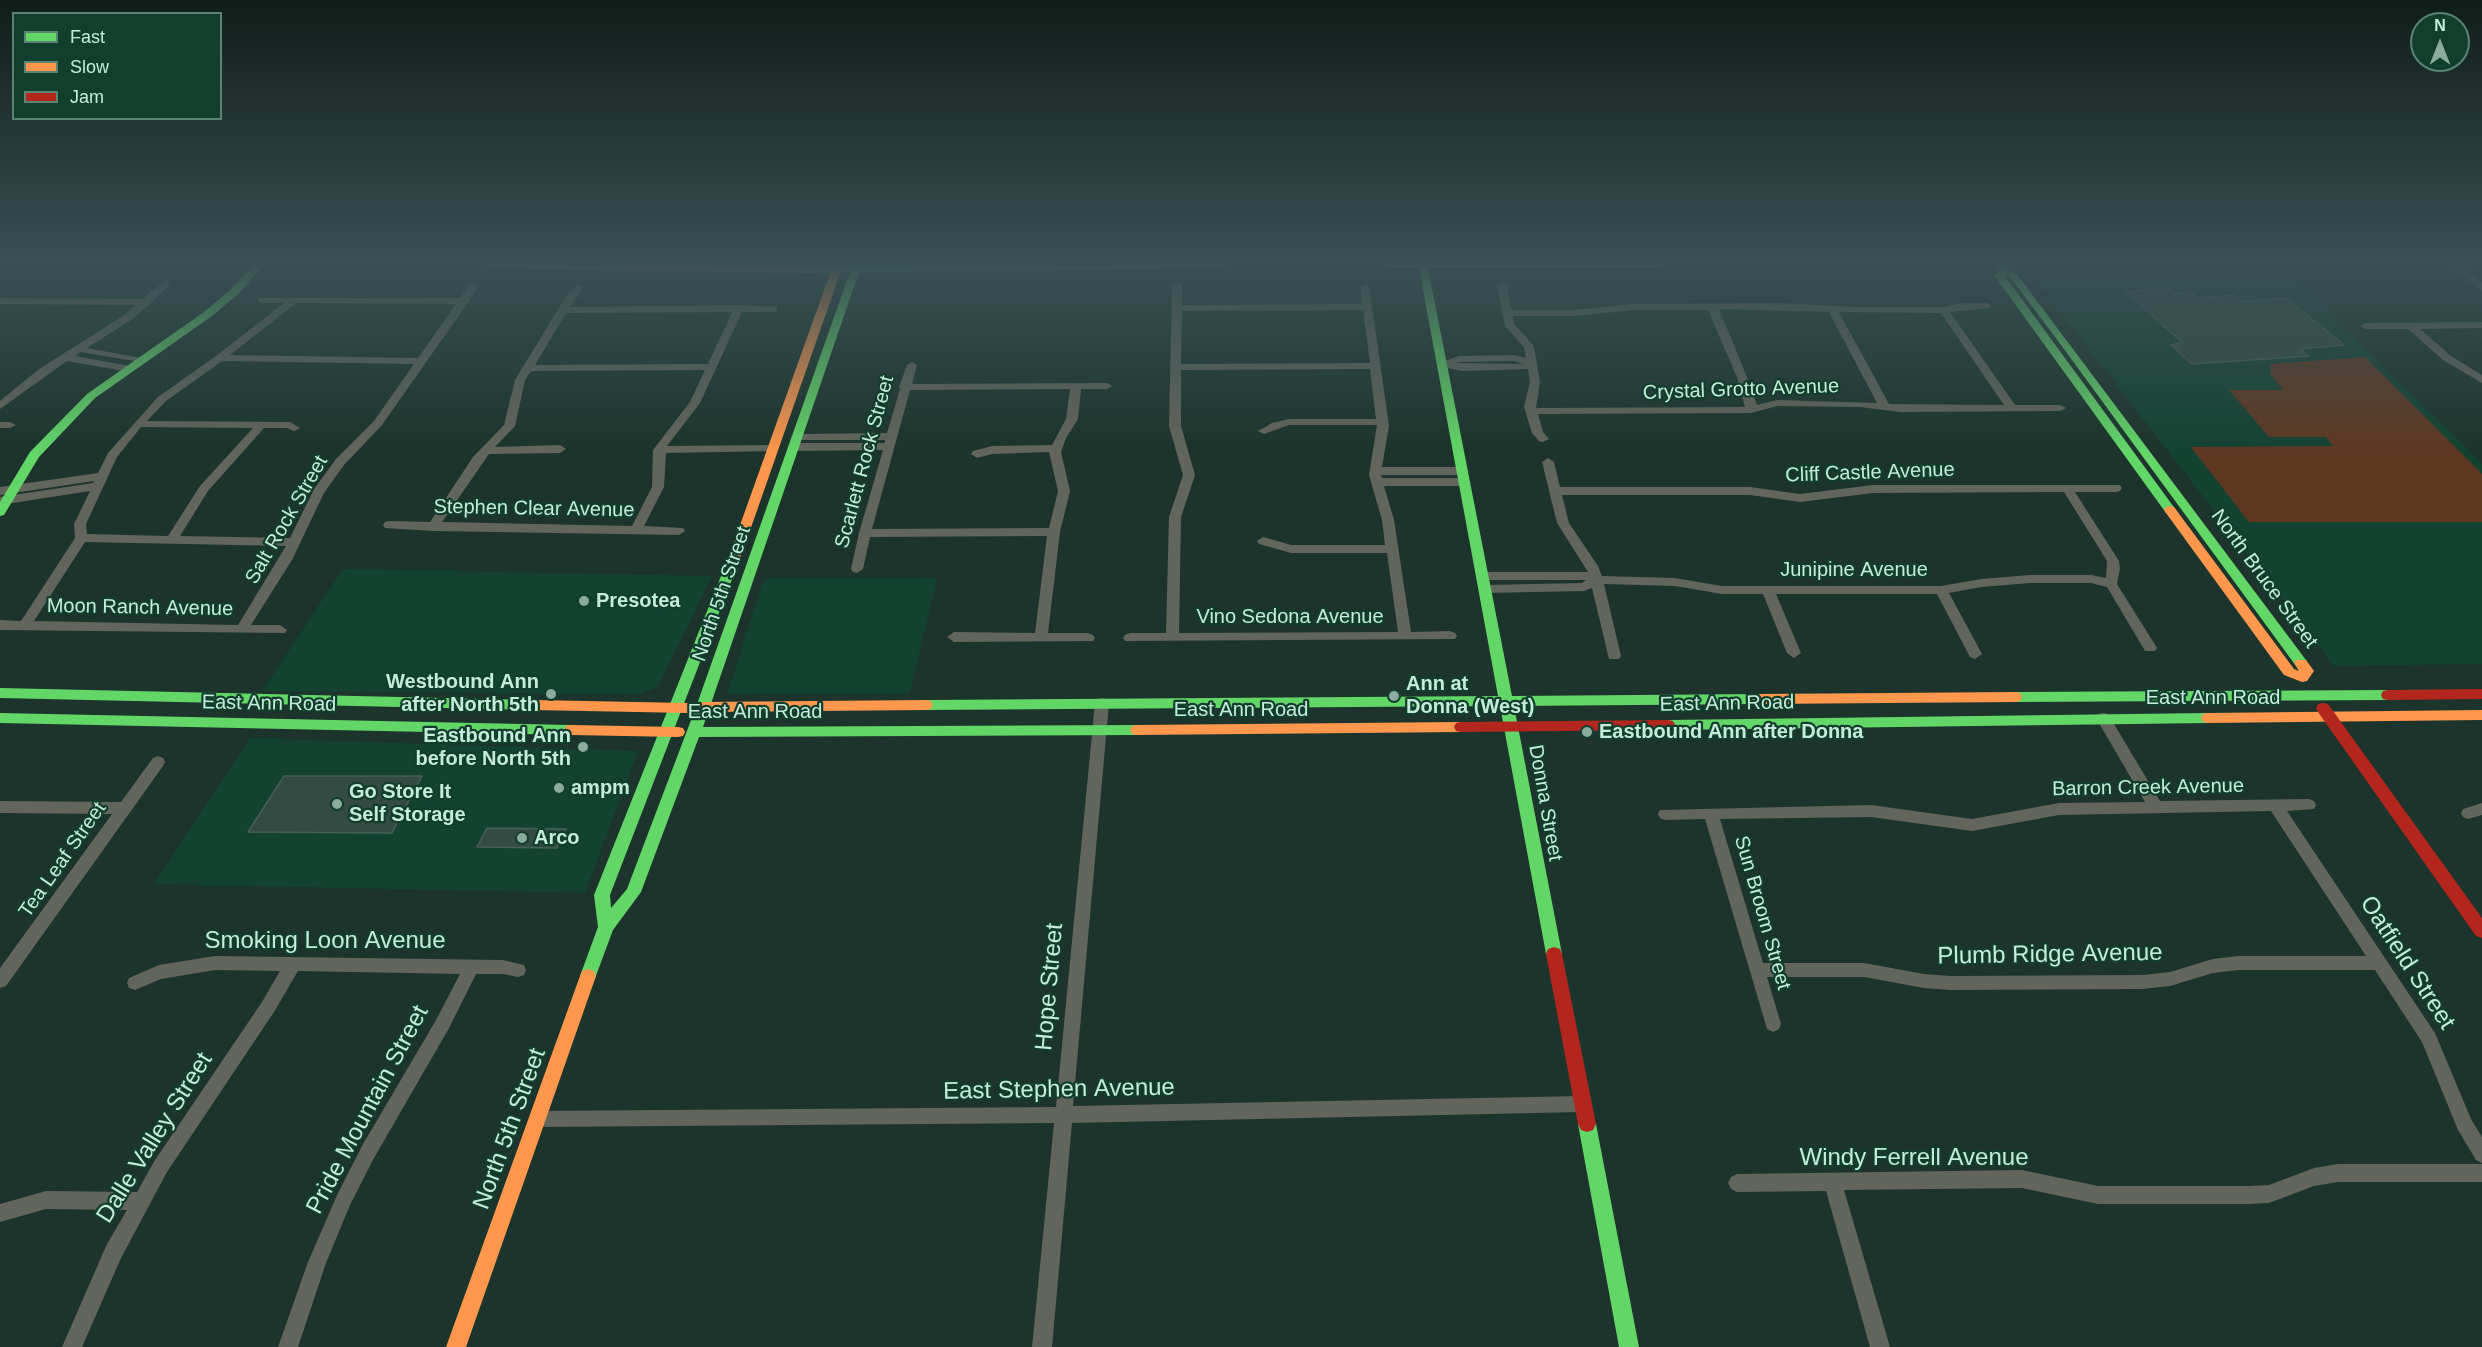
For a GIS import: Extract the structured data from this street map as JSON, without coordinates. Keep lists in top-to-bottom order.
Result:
{
  "streets": {
    "main road": [
      "North Bruce Street",
      "North 5th Street",
      "East Ann Road",
      "Donna Street"
    ],
    "street": [
      "Crystal Grotto Avenue",
      "Scarlett Rock Street",
      "Cliff Castle Avenue",
      "Stephen Clear Avenue",
      "Salt Rock Street",
      "Junipine Avenue",
      "Moon Ranch Avenue",
      "Vino Sedona Avenue",
      "Barron Creek Avenue",
      "Tea Leaf Street",
      "Sun Broom Street",
      "Smoking Loon Avenue",
      "Plumb Ridge Avenue",
      "Oatfield Street",
      "Hope Street",
      "East Stephen Avenue",
      "Pride Mountain Street",
      "Dalle Valley Street",
      "Windy Ferrell Avenue"
    ]
  },
  "crossings": [
    ["Salt Rock Street", "Moon Ranch Avenue"],
    ["Junipine Avenue", "Donna Street"],
    ["North Bruce Street", "East Ann Road"],
    ["North 5th Street", "East Ann Road"],
    ["North 5th Street", "East Stephen Avenue"],
    ["East Ann Road", "Donna Street"],
    ["East Ann Road", "Hope Street"],
    ["Barron Creek Avenue", "Sun Broom Street"],
    ["Barron Creek Avenue", "Oatfield Street"],
    ["Donna Street", "East Stephen Avenue"],
    ["Sun Broom Street", "Plumb Ridge Avenue"],
    ["Smoking Loon Avenue", "Pride Mountain Street"],
    ["Smoking Loon Avenue", "Dalle Valley Street"],
    ["Plumb Ridge Avenue", "Oatfield Street"],
    ["Hope Street", "East Stephen Avenue"]
  ],
  "places": [
    "Presotea",
    "Westbound Ann after North 5th",
    "Ann at Donna (West)",
    "Eastbound Ann after Donna",
    "Eastbound Ann before North 5th",
    "ampm",
    "Go Store It Self Storage",
    "Arco"
  ],
  "legend": ["Fast", "Slow", "Jam"],
  "north": "top"
}
